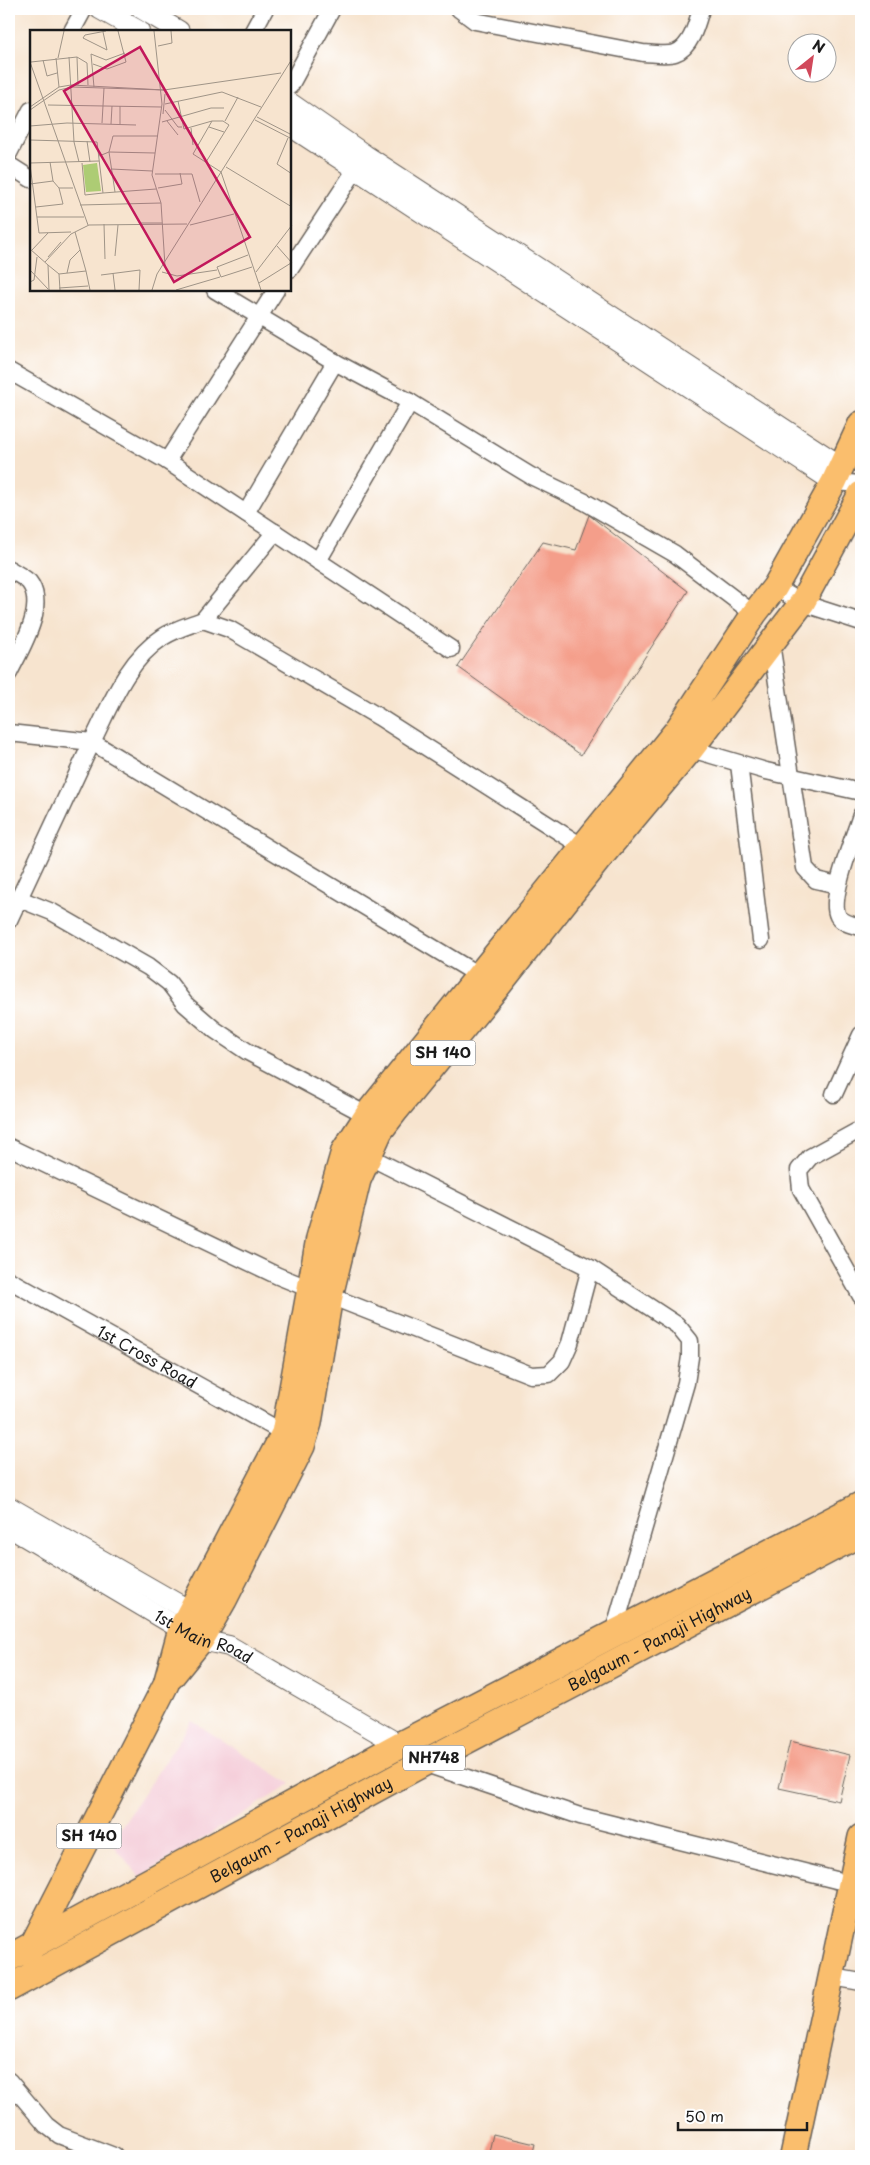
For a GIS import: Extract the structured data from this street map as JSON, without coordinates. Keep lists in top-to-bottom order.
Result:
{
  "streets": {
    "highway": ["Belgaum - Panaji Highway", "NH748"],
    "main road": ["SH 140"],
    "street": ["1st Cross Road", "1st Main Road"]
  },
  "crossings": [
    ["SH 140", "1st Cross Road"],
    ["SH 140", "1st Main Road"],
    ["SH 140", "Belgaum - Panaji Highway"],
    ["1st Main Road", "Belgaum - Panaji Highway"]
  ],
  "scale_bar": "50 m",
  "north": "top right"
}
